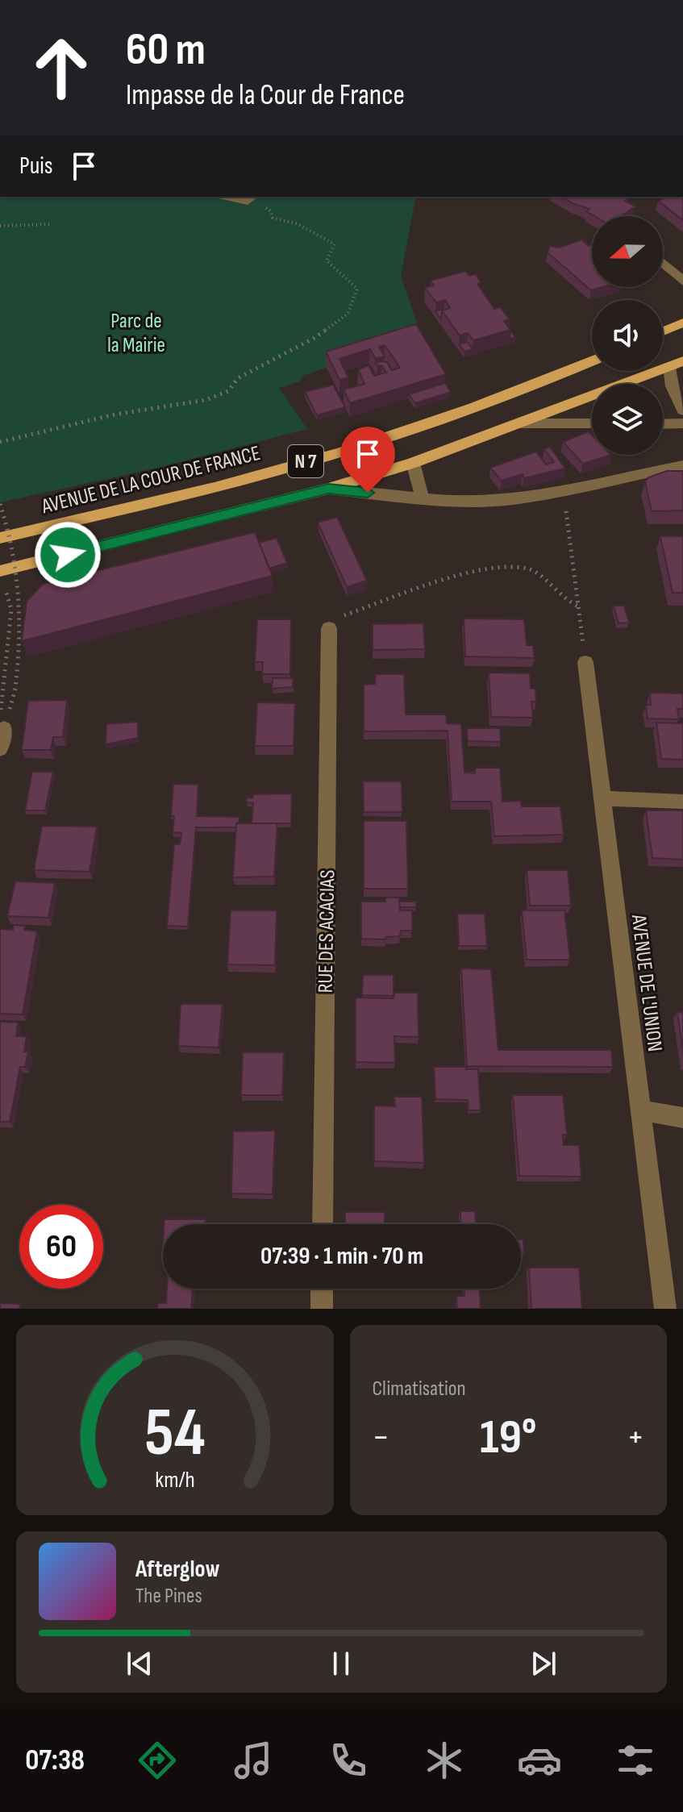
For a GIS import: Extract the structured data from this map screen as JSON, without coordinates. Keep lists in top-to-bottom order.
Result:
{
  "streets": {
    "main road": ["N 7", "AVENUE DE LA COUR DE FRANCE"],
    "street": ["RUE DES ACACIAS", "AVENUE DE L'UNION"]
  },
  "parks": ["Parc de la Mairie"],
  "north": "left",
  "page": {
    "turn": ["60 m", "Impasse de la Cour de France"],
    "then": "Puis",
    "limit": "60",
    "trip": "07:39 · 1 min · 70 m",
    "tile": "Climatisation",
    "heat": ["−", "19°", "+"],
    "song": ["Afterglow", "The Pines"],
    "tabs": "07:38",
    "gauge": ["54", "km/h"]
  }
}
